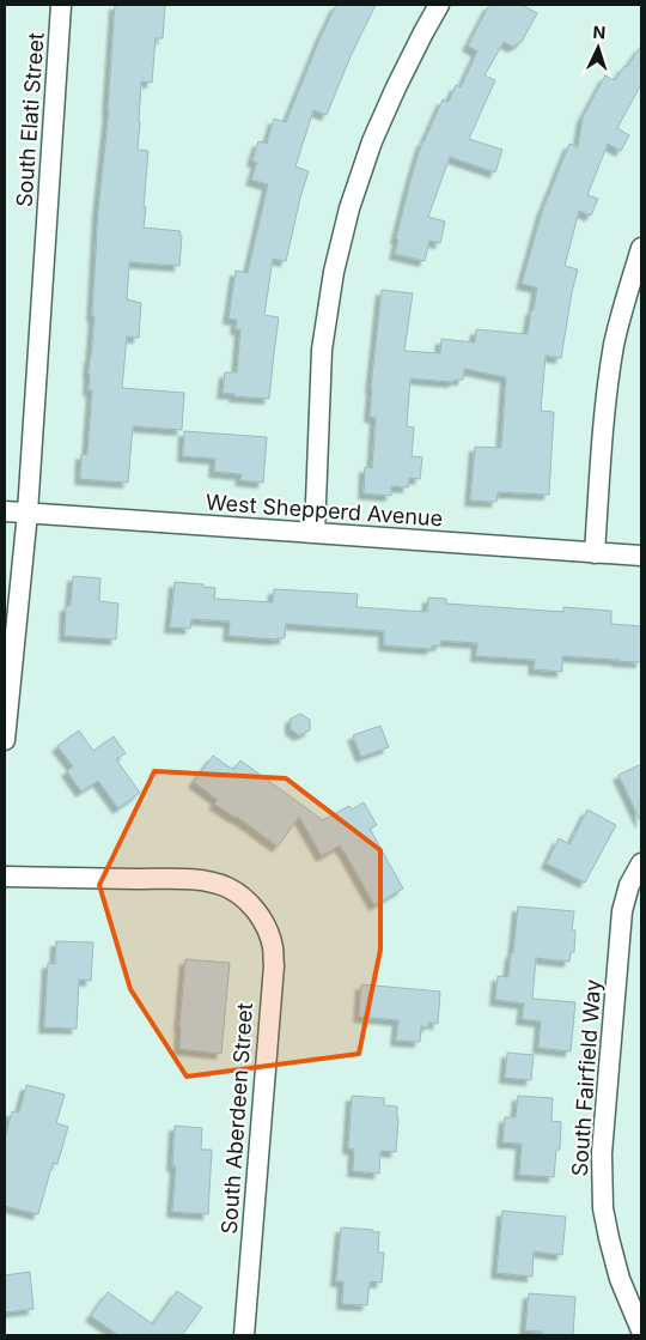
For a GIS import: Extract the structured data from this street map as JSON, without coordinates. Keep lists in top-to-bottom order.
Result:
{
  "streets": {
    "street": [
      "South Elati Street",
      "West Shepperd Avenue",
      "South Fairfield Way",
      "South Aberdeen Street"
    ]
  },
  "crossings": [
    ["South Elati Street", "West Shepperd Avenue"]
  ],
  "north": "top"
}
